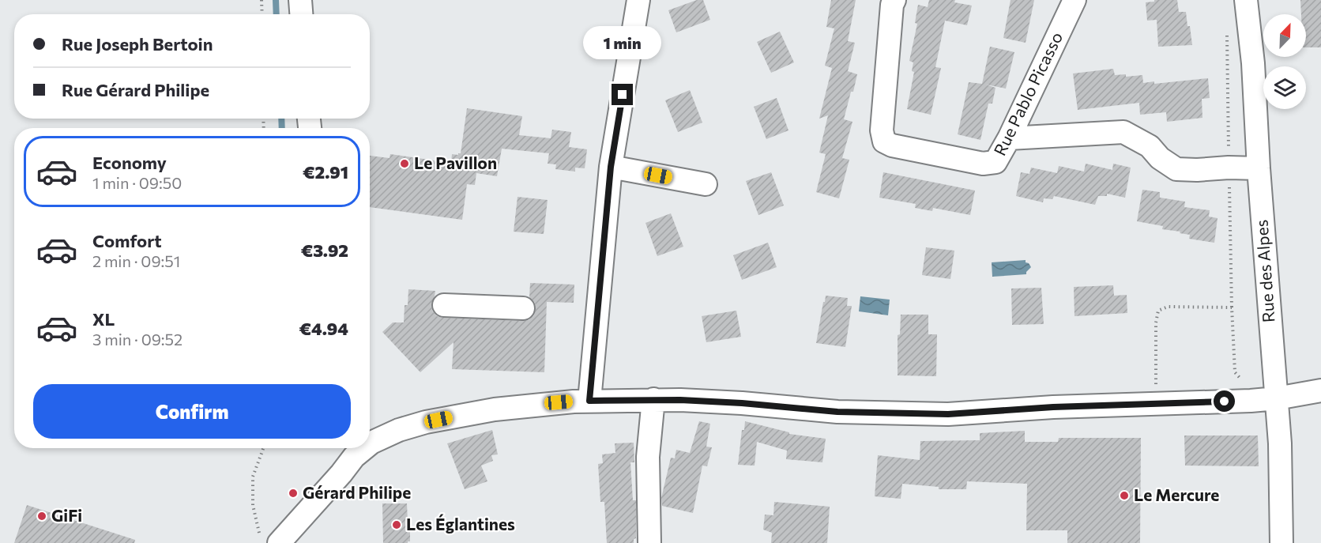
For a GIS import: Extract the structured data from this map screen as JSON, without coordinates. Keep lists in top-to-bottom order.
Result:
{
  "streets": {
    "street": ["Rue Pablo Picasso", "Rue des Alpes"]
  },
  "places": [
    "Le Pavillon",
    "Gérard Philipe",
    "Le Mercure",
    "GiFi",
    "Les Églantines"
  ],
  "north": "top right",
  "page": {
    "banner": ["Rue Joseph Bertoin", "Rue Gérard Philipe"],
    "bubble": "1 min",
    "list": [
      {
        "name": "Economy",
        "note": "1 min · 09:50",
        "value": "€2.91"
      },
      {
        "name": "Comfort",
        "note": "2 min · 09:51",
        "value": "€3.92"
      },
      {
        "name": "XL",
        "note": "3 min · 09:52",
        "value": "€4.94"
      }
    ],
    "buttons": "Confirm"
  }
}
